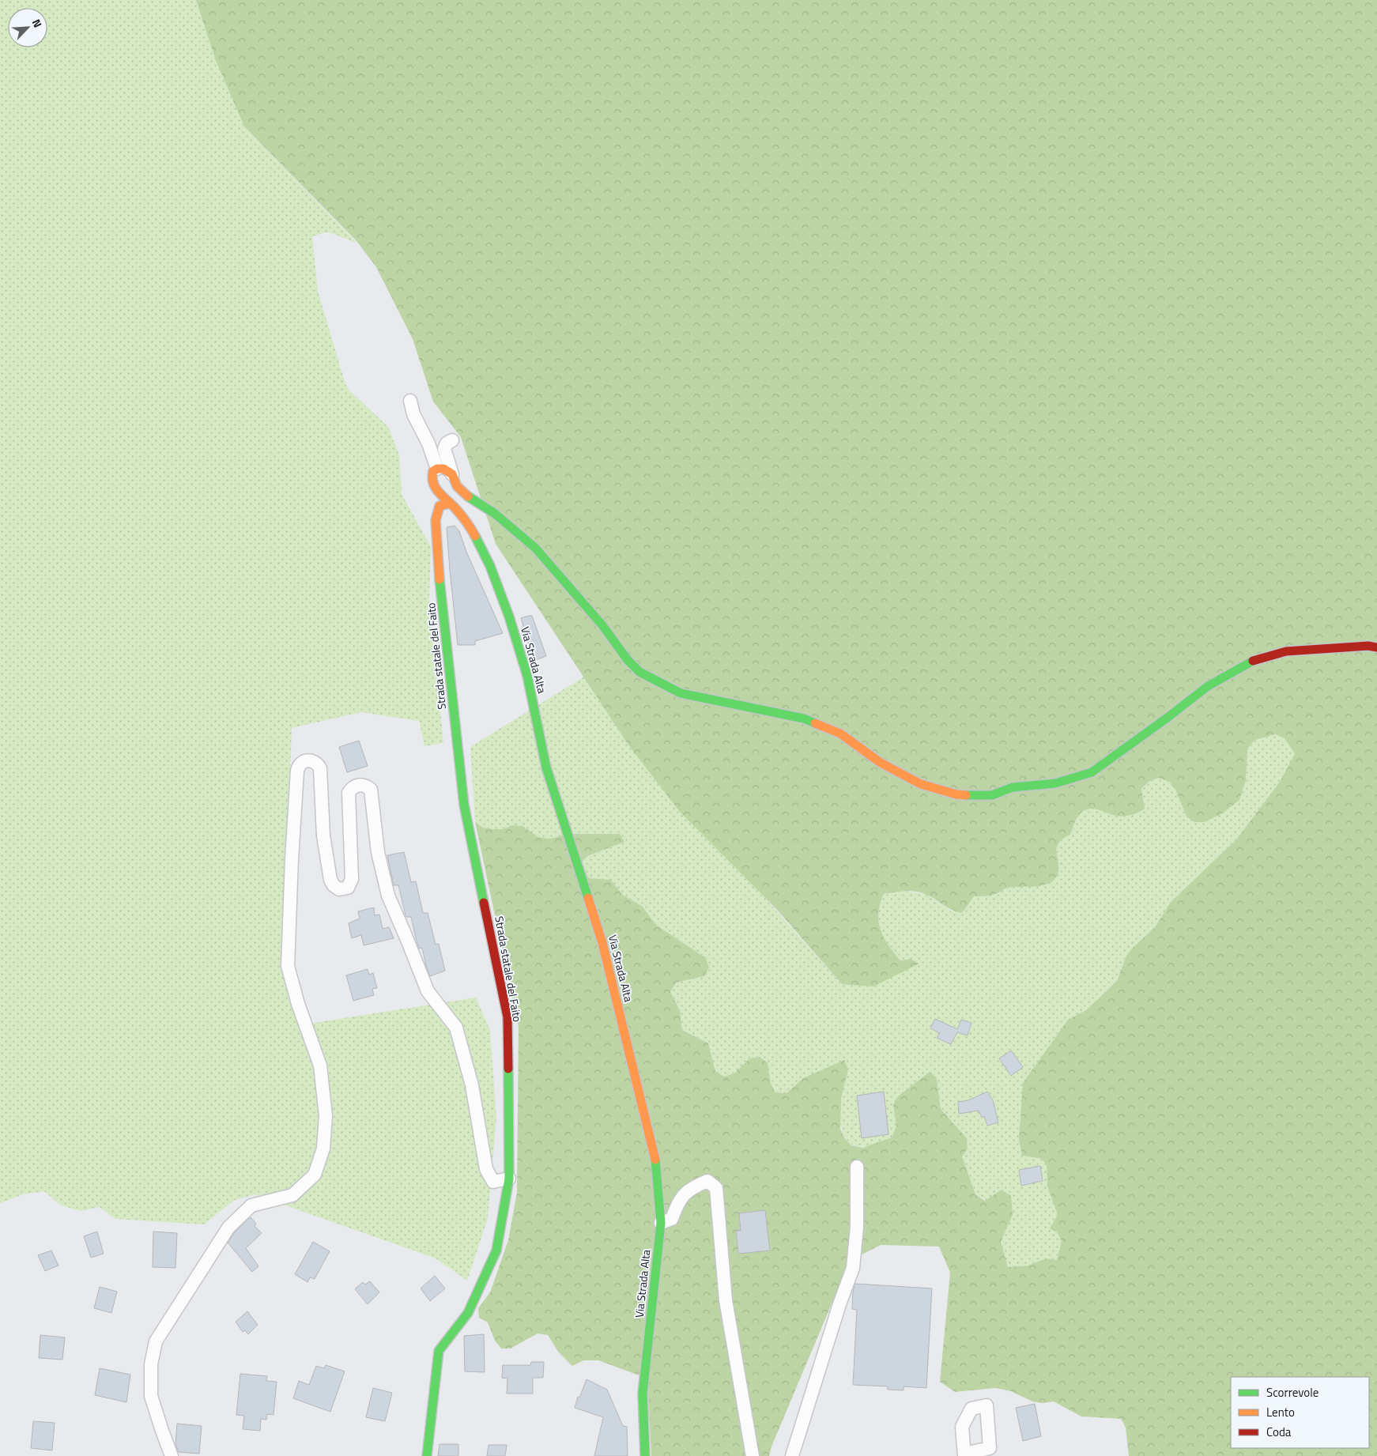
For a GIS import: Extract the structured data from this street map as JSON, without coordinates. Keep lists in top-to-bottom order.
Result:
{
  "streets": {
    "street": ["Strada statale del Faito", "Via Strada Alta"]
  },
  "crossings": [
    ["Strada statale del Faito", "Via Strada Alta"]
  ],
  "legend": ["Scorrevole", "Lento", "Coda"],
  "north": "top right"
}
